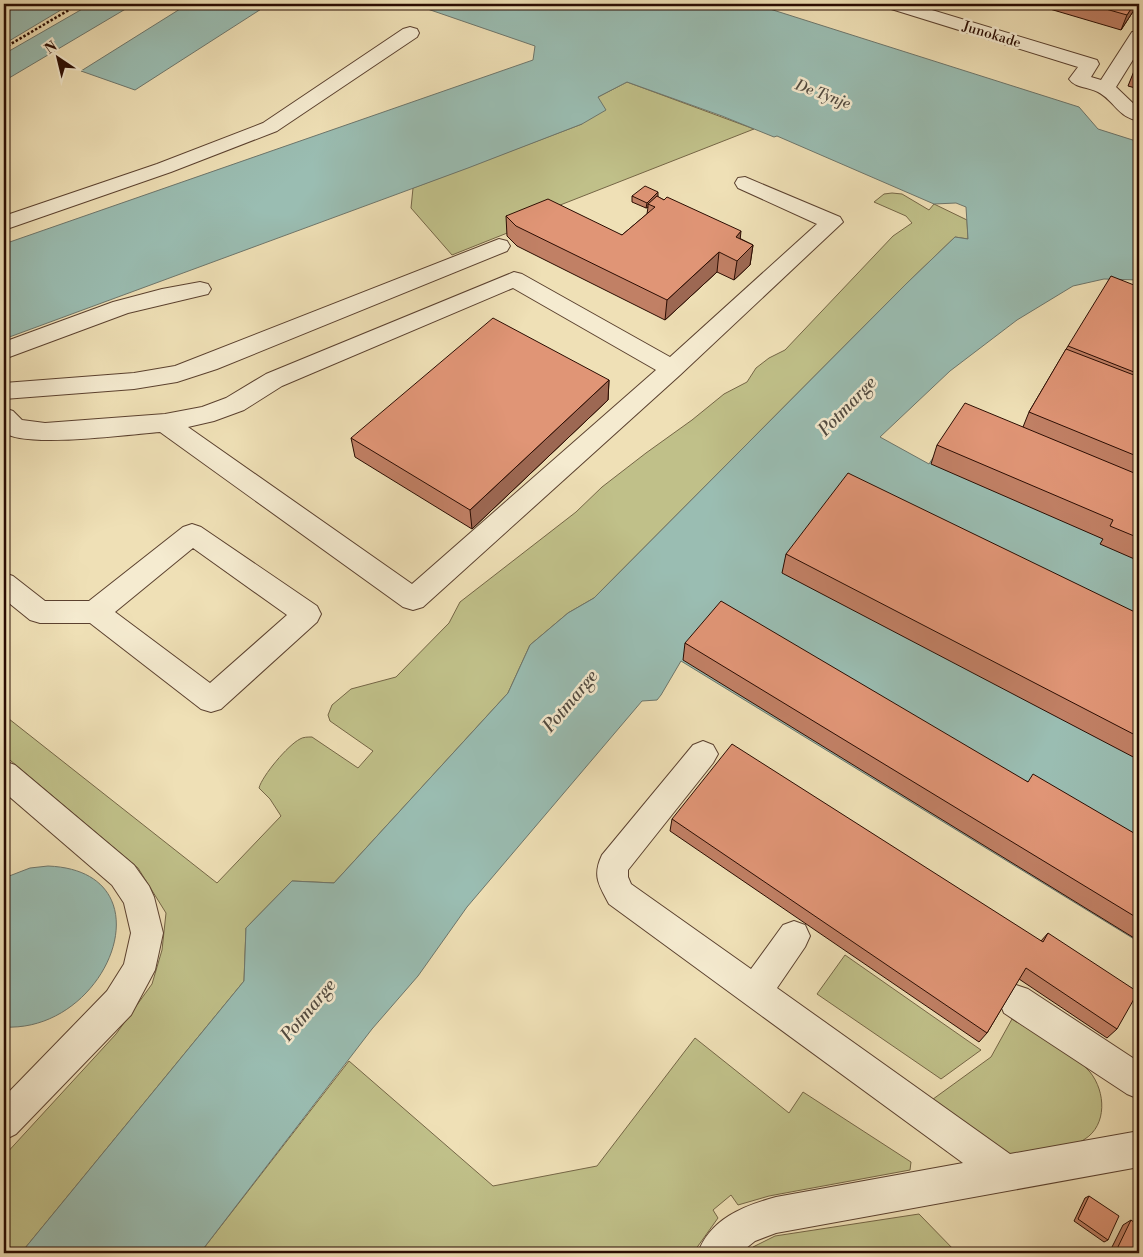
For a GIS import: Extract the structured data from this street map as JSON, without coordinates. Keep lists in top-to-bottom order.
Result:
{
  "streets": {
    "street": ["Junokade"]
  },
  "water": ["De Tynje", "Potmarge"],
  "north": "top left"
}
